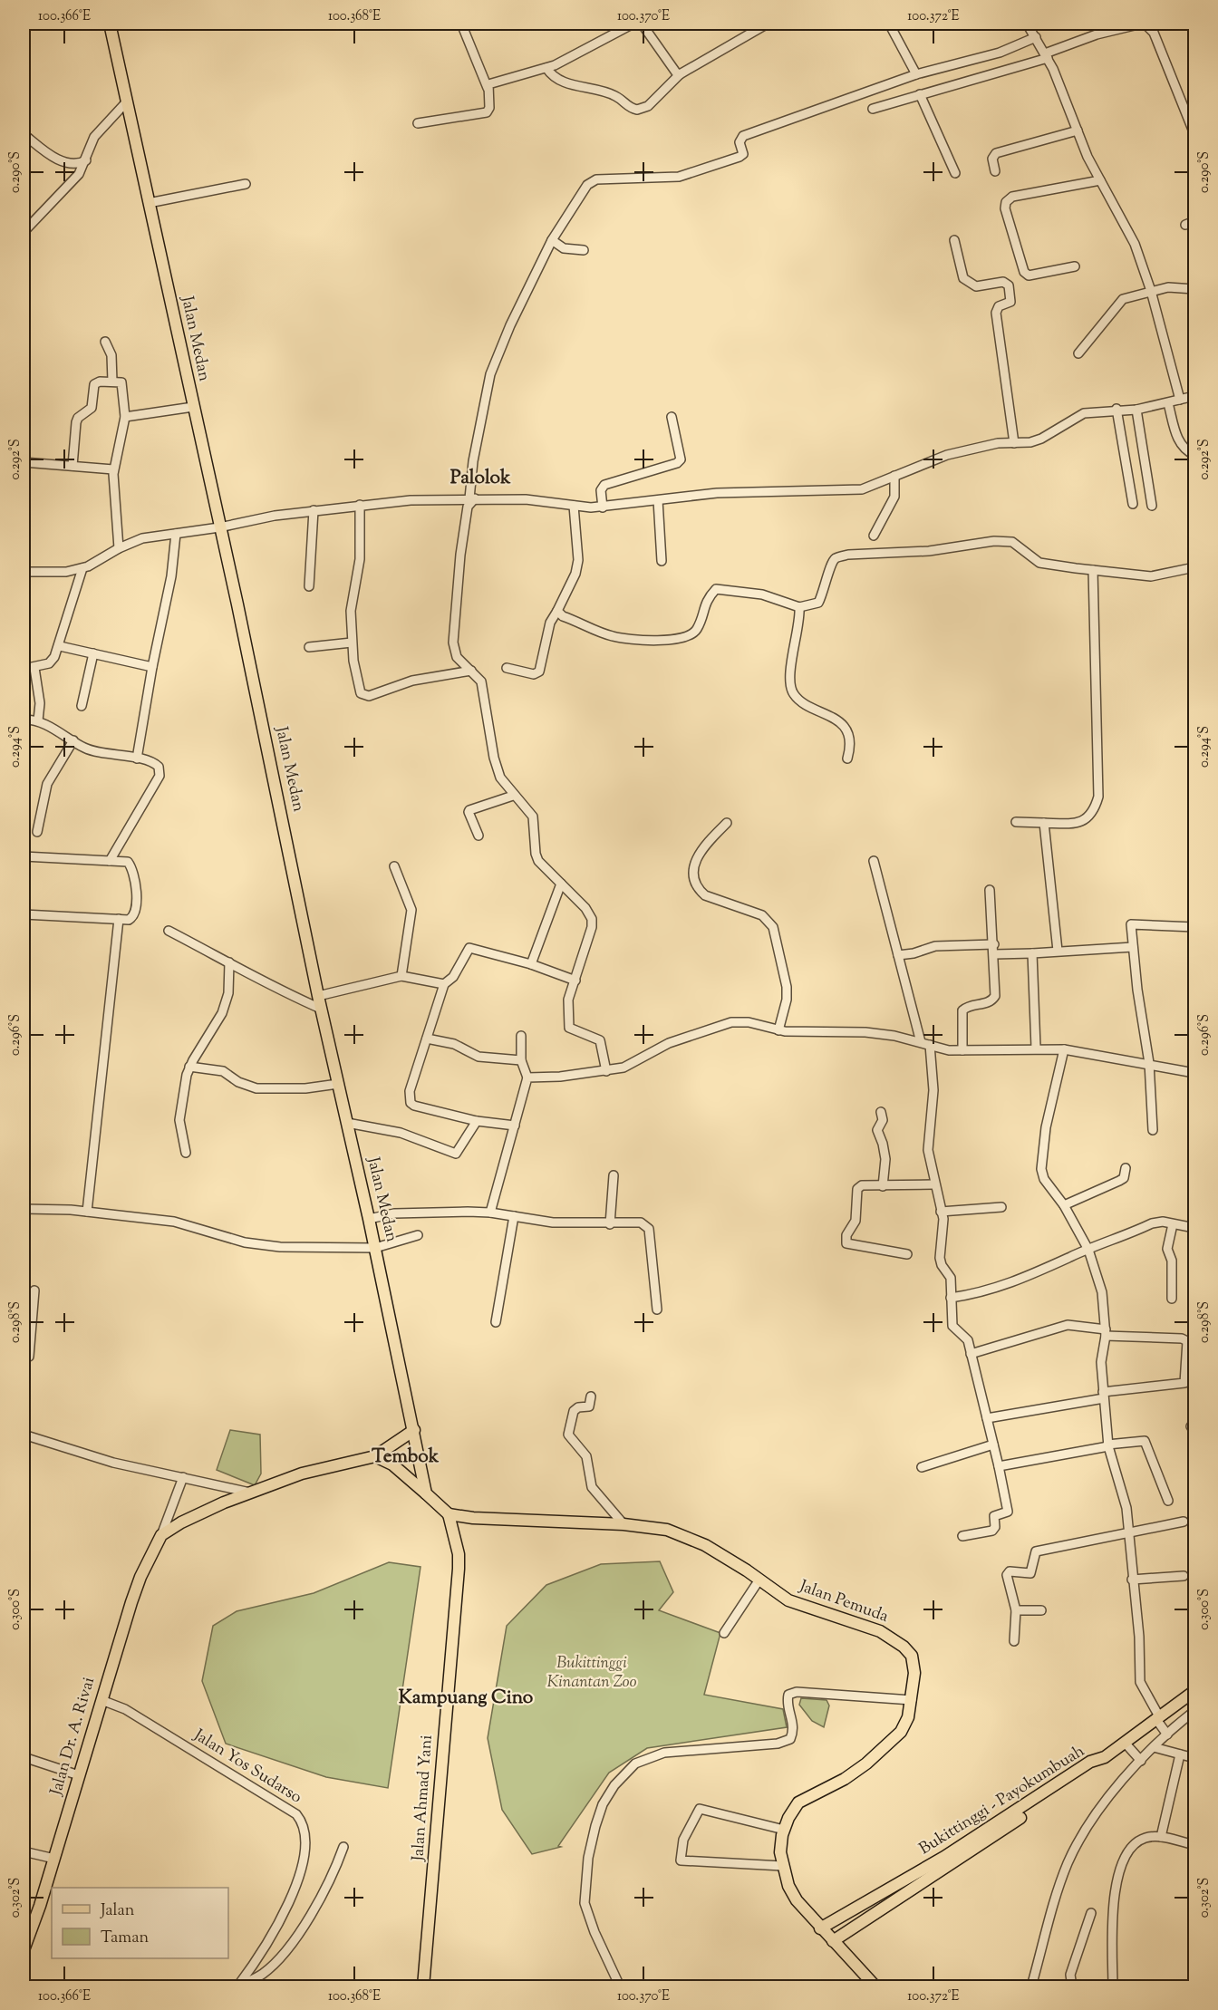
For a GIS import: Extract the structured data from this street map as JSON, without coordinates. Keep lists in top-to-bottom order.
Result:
{
  "streets": {
    "main road": [
      "Jalan Medan",
      "Jalan Pemuda",
      "Jalan Dr. A. Rivai",
      "Jalan Ahmad Yani",
      "Bukittinggi - Payokumbuah"
    ],
    "street": ["Jalan Yos Sudarso"]
  },
  "crossings": [
    ["Jalan Pemuda", "Jalan Ahmad Yani"],
    ["Jalan Pemuda", "Bukittinggi - Payokumbuah"],
    ["Jalan Dr. A. Rivai", "Jalan Yos Sudarso"]
  ],
  "districts": ["Palolok", "Tembok", "Kampuang Cino"],
  "parks": ["Bukittinggi Kinantan Zoo"],
  "legend": ["Jalan", "Taman"],
  "coordinates": [
    "100.366°E",
    "100.368°E",
    "100.370°E",
    "100.372°E",
    "0.290°S",
    "0.292°S",
    "0.294°S",
    "0.296°S",
    "0.298°S",
    "0.300°S",
    "0.302°S"
  ]
}
